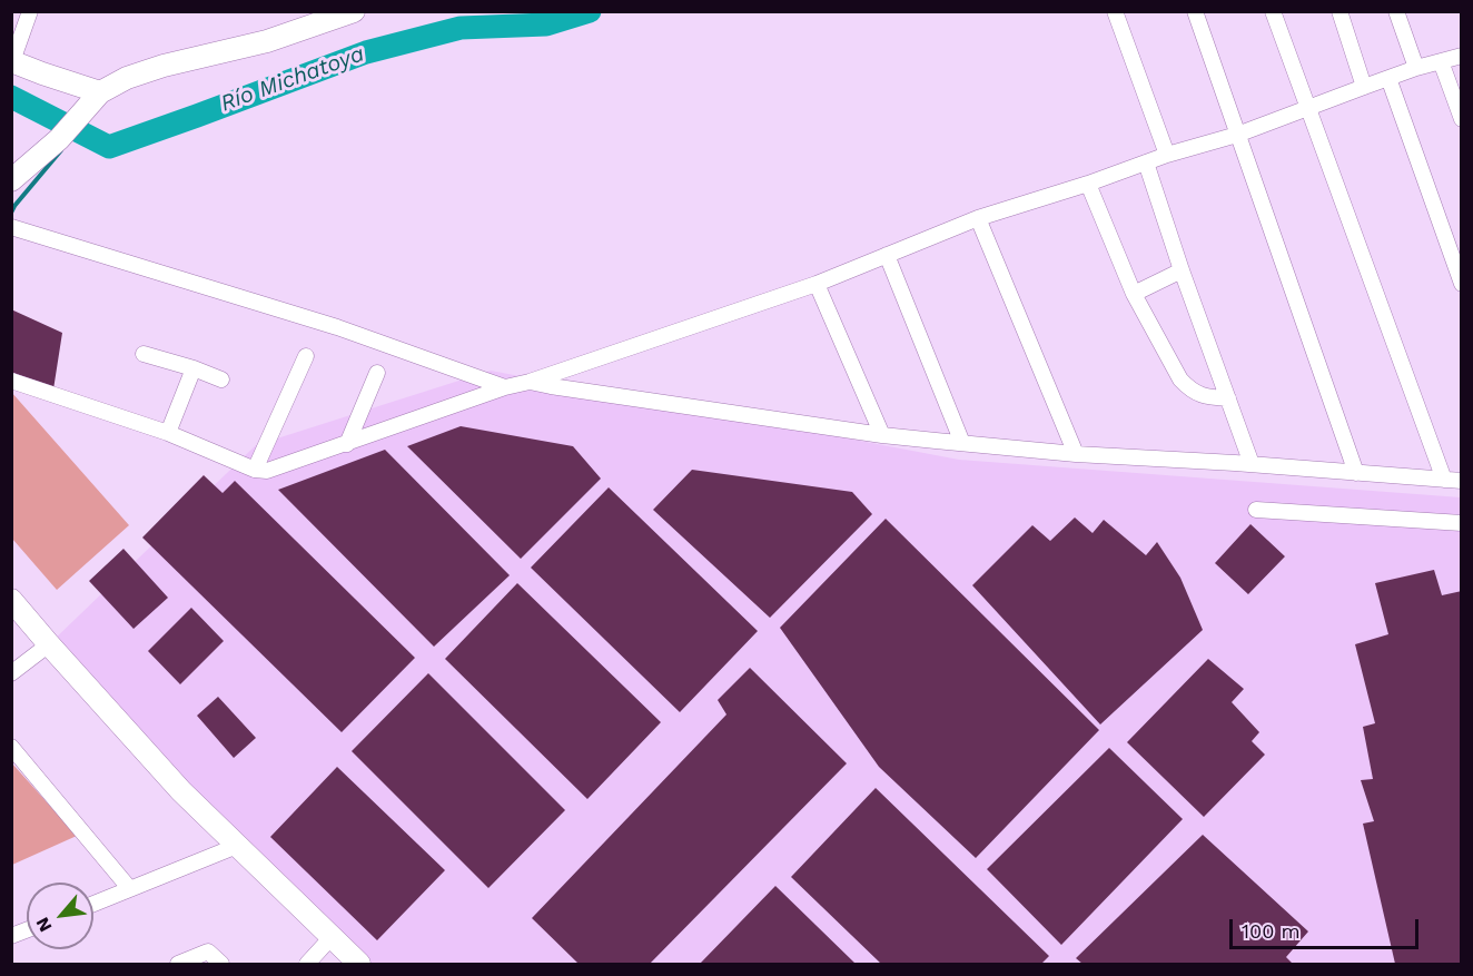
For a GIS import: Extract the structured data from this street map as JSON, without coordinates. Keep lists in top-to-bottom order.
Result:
{
  "water": ["Río Michatoya"],
  "scale_bar": "100 m",
  "north": "bottom left"
}
